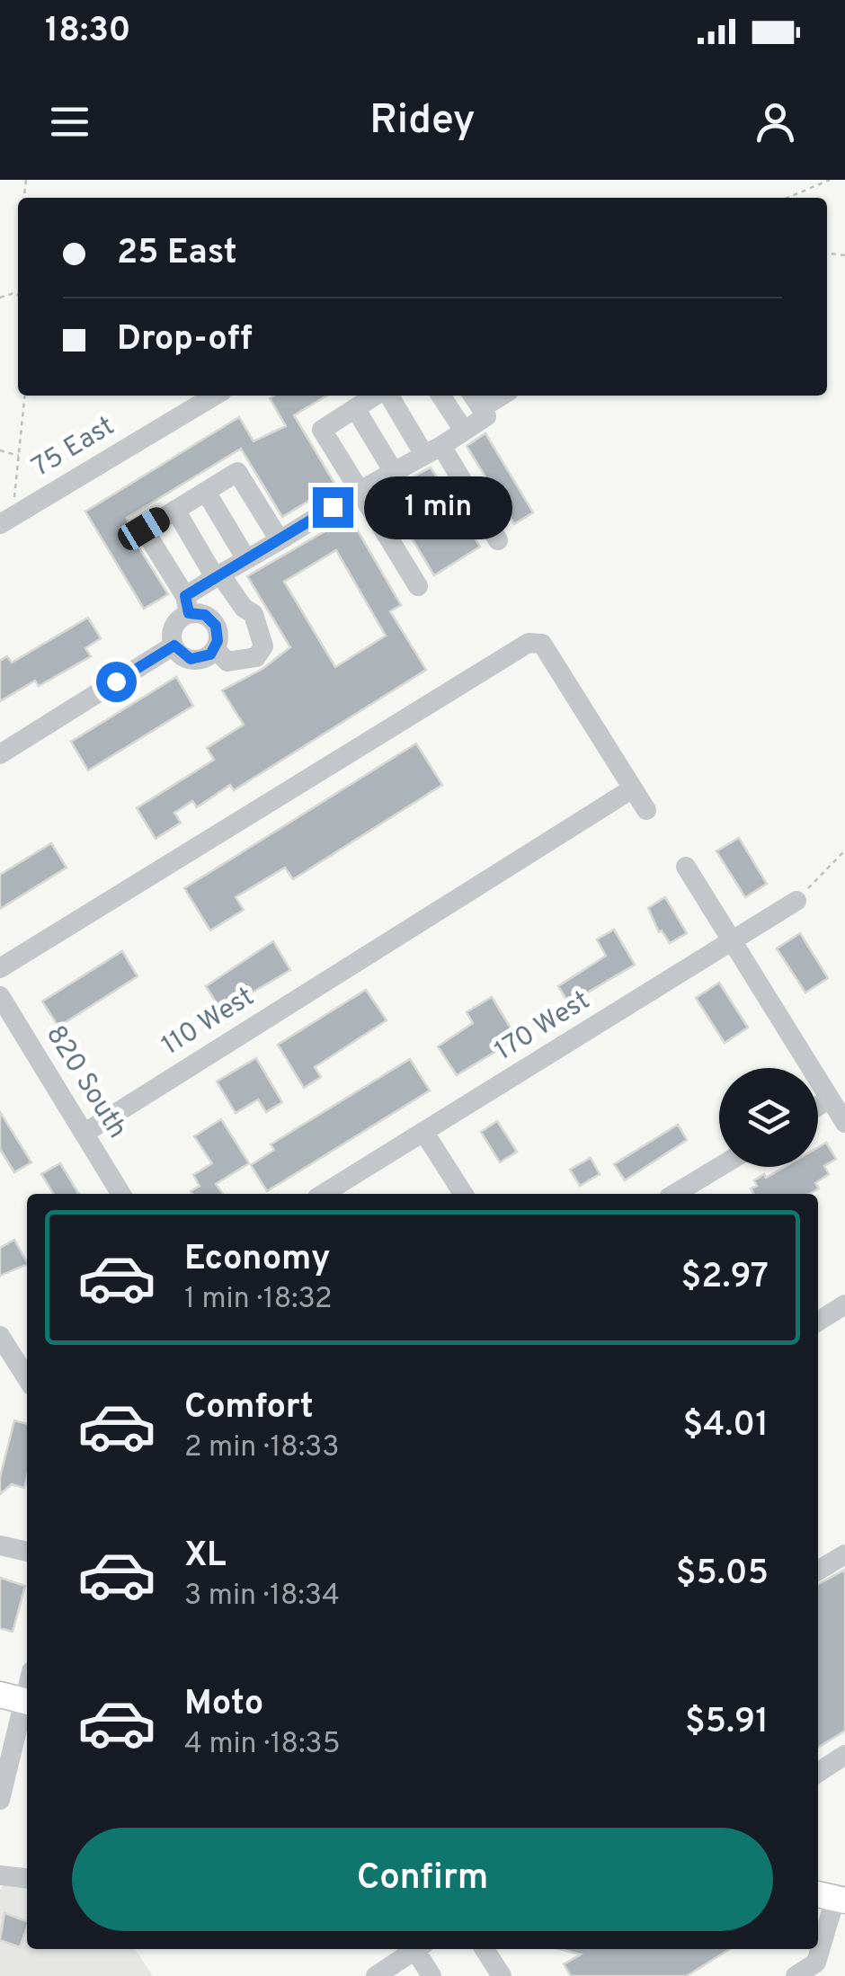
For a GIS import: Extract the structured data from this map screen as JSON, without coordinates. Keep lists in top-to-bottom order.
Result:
{
  "streets": {
    "street": [
      "75 East",
      "110 West",
      "170 West",
      "820 South"
    ]
  },
  "crossings": [
    ["110 West", "820 South"]
  ],
  "page": {
    "status": "18:30",
    "header": "Ridey",
    "banner": ["25 East", "Drop-off"],
    "bubble": "1 min",
    "list": [
      {
        "name": "Economy",
        "note": "1 min · 18:32",
        "value": "$2.97"
      },
      {
        "name": "Comfort",
        "note": "2 min · 18:33",
        "value": "$4.01"
      },
      {
        "name": "XL",
        "note": "3 min · 18:34",
        "value": "$5.05"
      },
      {
        "name": "Moto",
        "note": "4 min · 18:35",
        "value": "$5.91"
      }
    ],
    "buttons": "Confirm"
  }
}
